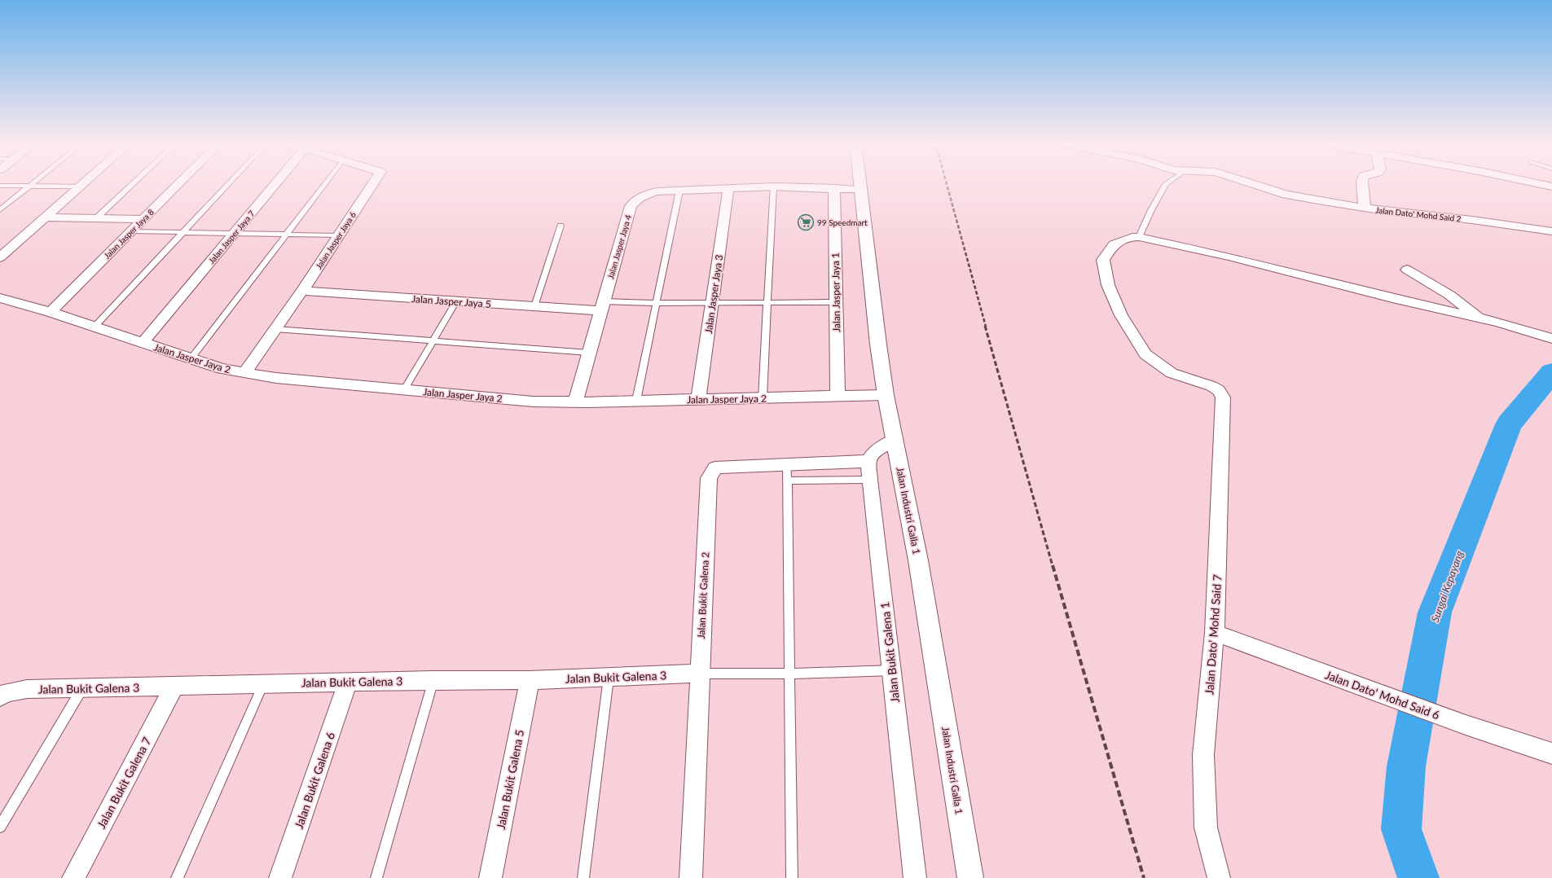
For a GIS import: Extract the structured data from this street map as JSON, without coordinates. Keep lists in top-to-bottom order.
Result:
{
  "streets": {
    "main road": ["Jalan Industri Galla 1"],
    "street": [
      "Jalan Dato' Mohd Said 2",
      "Jalan Jasper Jaya 8",
      "Jalan Jasper Jaya 7",
      "Jalan Jasper Jaya 6",
      "Jalan Jasper Jaya 4",
      "Jalan Jasper Jaya 1",
      "Jalan Jasper Jaya 3",
      "Jalan Jasper Jaya 5",
      "Jalan Jasper Jaya 2",
      "Jalan Bukit Galena 2",
      "Jalan Dato' Mohd Said 7",
      "Jalan Bukit Galena 1",
      "Jalan Bukit Galena 3",
      "Jalan Dato' Mohd Said 6",
      "Jalan Bukit Galena 5",
      "Jalan Bukit Galena 6",
      "Jalan Bukit Galena 7"
    ]
  },
  "crossings": [
    ["Jalan Jasper Jaya 8", "Jalan Jasper Jaya 2"],
    ["Jalan Jasper Jaya 7", "Jalan Jasper Jaya 2"],
    ["Jalan Jasper Jaya 6", "Jalan Jasper Jaya 5"],
    ["Jalan Jasper Jaya 6", "Jalan Jasper Jaya 2"],
    ["Jalan Jasper Jaya 4", "Jalan Jasper Jaya 1"],
    ["Jalan Jasper Jaya 4", "Jalan Jasper Jaya 3"],
    ["Jalan Jasper Jaya 4", "Jalan Jasper Jaya 5"],
    ["Jalan Jasper Jaya 4", "Jalan Jasper Jaya 2"],
    ["Jalan Jasper Jaya 4", "Jalan Industri Galla 1"],
    ["Jalan Jasper Jaya 1", "Jalan Jasper Jaya 2"],
    ["Jalan Jasper Jaya 3", "Jalan Jasper Jaya 2"],
    ["Jalan Jasper Jaya 2", "Jalan Industri Galla 1"],
    ["Jalan Bukit Galena 2", "Jalan Bukit Galena 1"],
    ["Jalan Bukit Galena 2", "Jalan Bukit Galena 3"],
    ["Jalan Dato' Mohd Said 7", "Jalan Dato' Mohd Said 6"],
    ["Jalan Bukit Galena 3", "Jalan Bukit Galena 5"],
    ["Jalan Bukit Galena 3", "Jalan Bukit Galena 6"],
    ["Jalan Bukit Galena 3", "Jalan Bukit Galena 7"]
  ],
  "water": ["Sungai Kepayang"],
  "places": {
    "supermarket": ["99 Speedmart"]
  }
}
